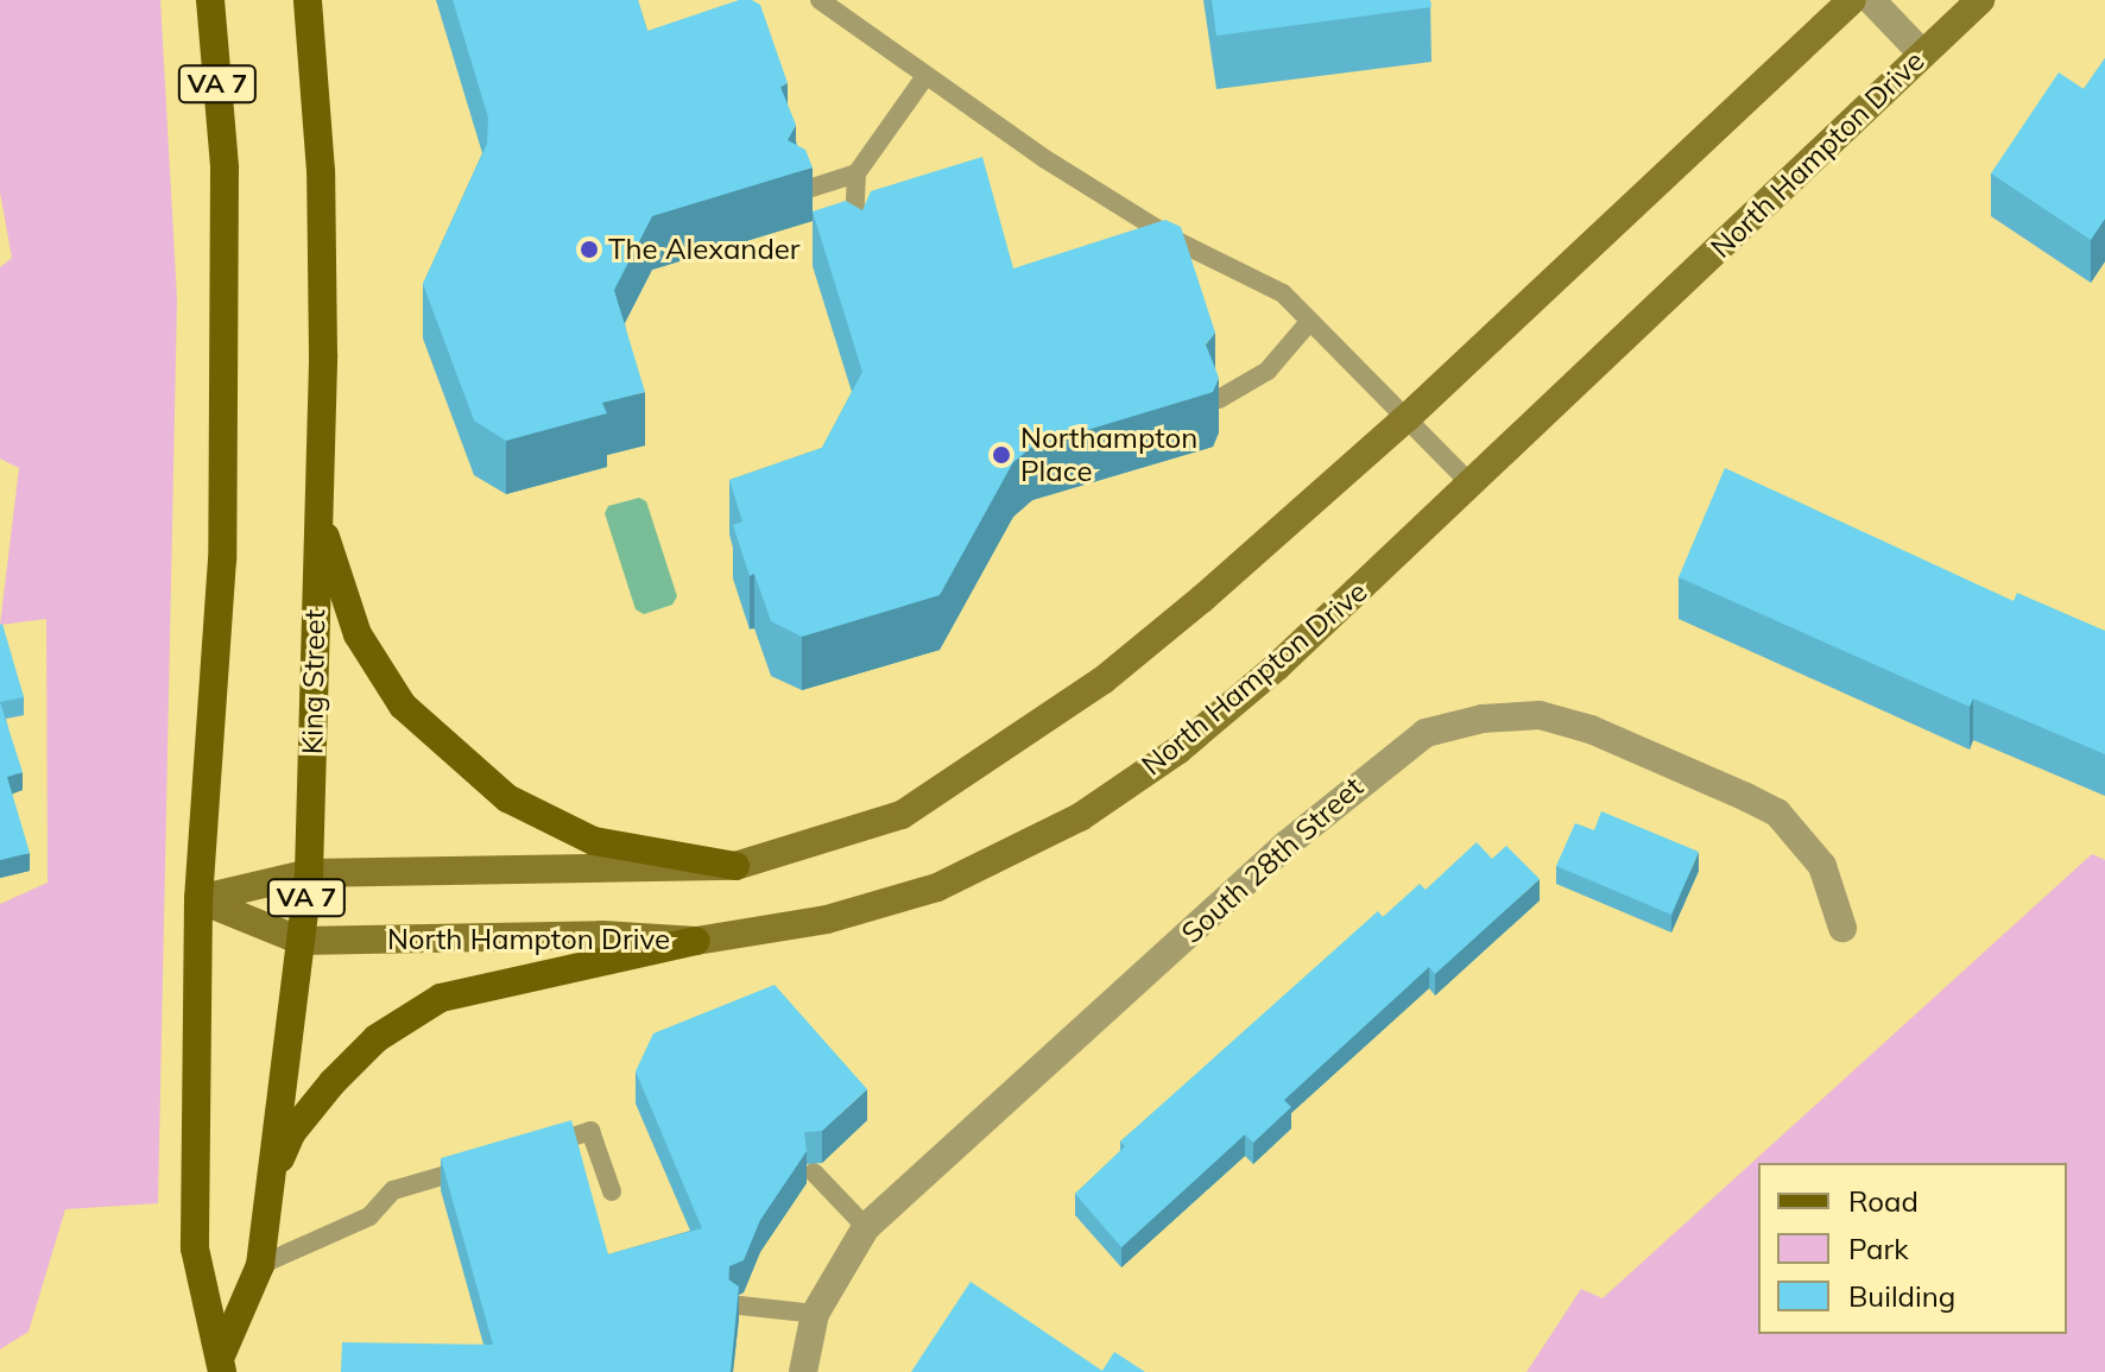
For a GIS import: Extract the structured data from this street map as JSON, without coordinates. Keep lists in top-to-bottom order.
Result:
{
  "streets": {
    "main road": ["VA 7", "King Street"],
    "street": ["North Hampton Drive", "South 28th Street"]
  },
  "crossings": [
    ["North Hampton Drive", "King Street"]
  ],
  "places": ["The Alexander", "Northampton Place"],
  "legend": ["Road", "Park", "Building"]
}
